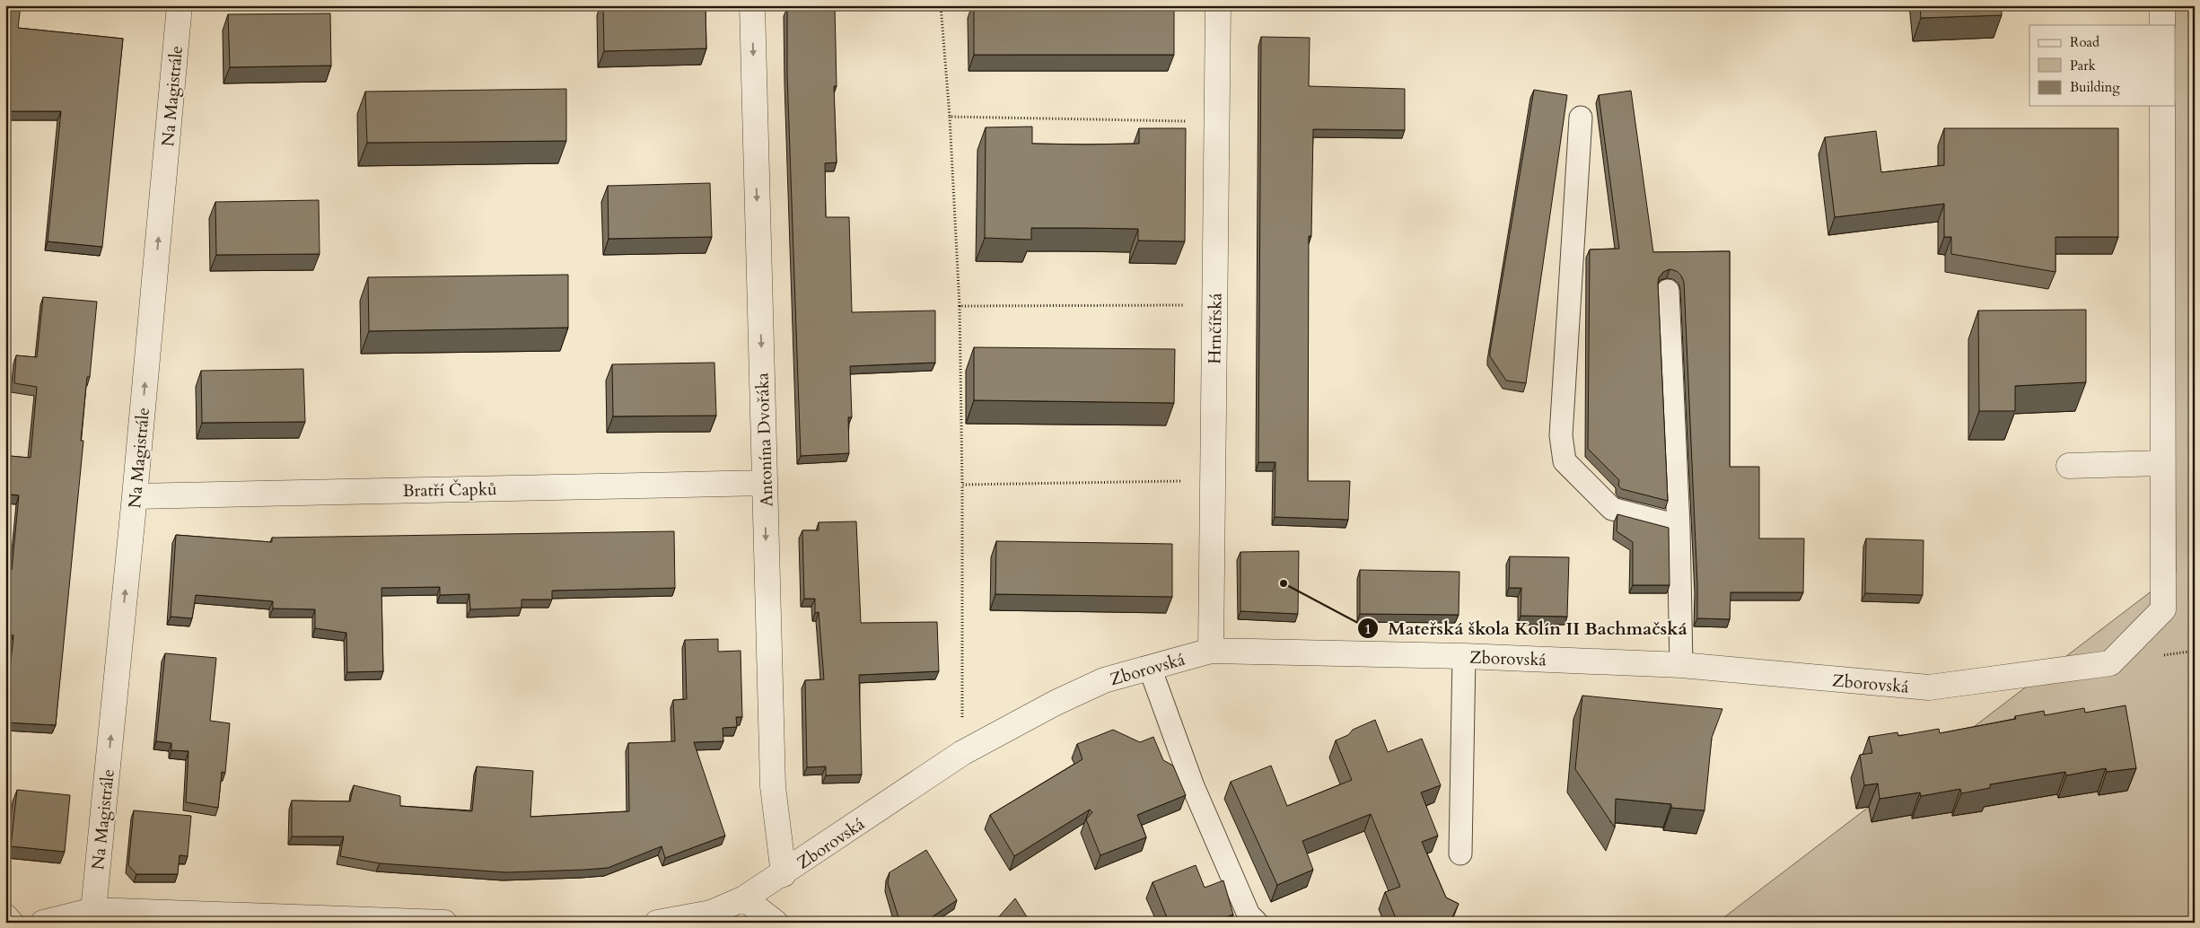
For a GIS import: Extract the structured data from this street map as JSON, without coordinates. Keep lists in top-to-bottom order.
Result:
{
  "streets": {
    "street": [
      "Na Magistrále",
      "Hrnčířská",
      "Antonína Dvořáka",
      "Bratří Čapků",
      "Zborovská"
    ]
  },
  "crossings": [
    ["Na Magistrále", "Bratří Čapků"],
    ["Hrnčířská", "Zborovská"],
    ["Antonína Dvořáka", "Bratří Čapků"],
    ["Antonína Dvořáka", "Zborovská"]
  ],
  "one_way": ["Na Magistrále", "Antonína Dvořáka"],
  "places": ["Mateřská škola Kolín II Bachmačská"],
  "legend": ["Road", "Park", "Building"]
}
